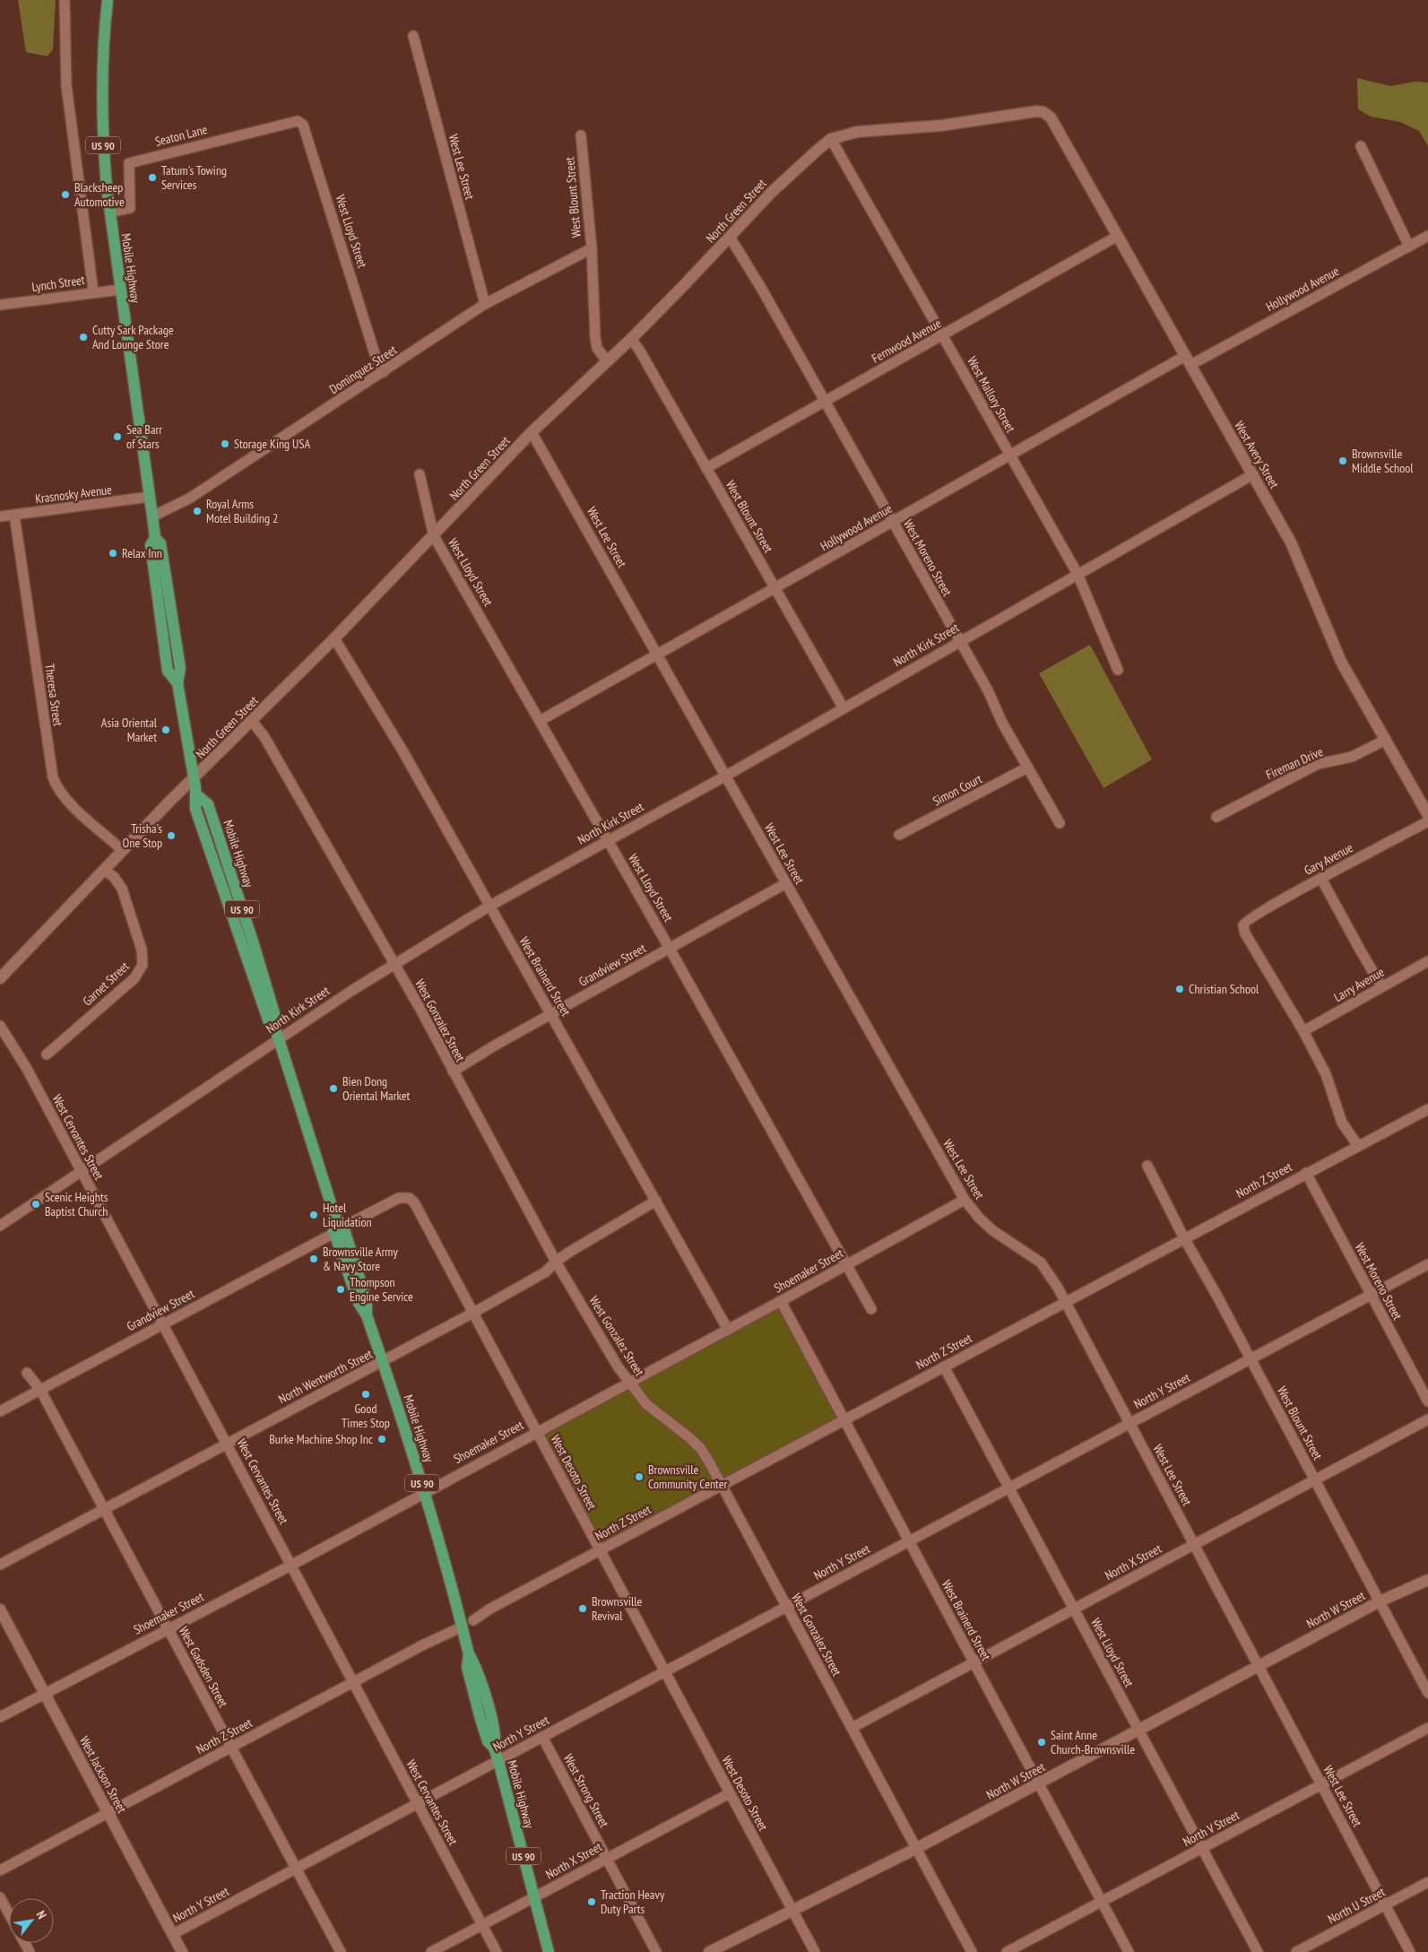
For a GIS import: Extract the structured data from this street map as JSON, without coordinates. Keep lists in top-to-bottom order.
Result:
{
  "streets": {
    "main road": ["US 90", "Mobile Highway"],
    "street": [
      "Seaton Lane",
      "West Lee Street",
      "West Blount Street",
      "North Green Street",
      "West Lloyd Street",
      "Lynch Street",
      "Hollywood Avenue",
      "Fernwood Avenue",
      "Dominquez Street",
      "West Mallory Street",
      "West Avery Street",
      "Krasnosky Avenue",
      "West Moreno Street",
      "North Kirk Street",
      "Theresa Street",
      "Fireman Drive",
      "Simon Court",
      "Gary Avenue",
      "Grandview Street",
      "West Brainerd Street",
      "Garnet Street",
      "Larry Avenue",
      "West Gonzalez Street",
      "West Cervantes Street",
      "North Z Street",
      "Shoemaker Street",
      "North Wentworth Street",
      "North Y Street",
      "West Desoto Street",
      "North X Street",
      "North W Street",
      "West Gadsden Street",
      "West Jackson Street",
      "West Strong Street",
      "North V Street",
      "North U Street"
    ]
  },
  "crossings": [
    ["Seaton Lane", "West Lloyd Street"],
    ["Seaton Lane", "Mobile Highway"],
    ["West Lee Street", "North Green Street"],
    ["West Lee Street", "Hollywood Avenue"],
    ["West Lee Street", "Dominquez Street"],
    ["West Lee Street", "North Kirk Street"],
    ["West Lee Street", "Grandview Street"],
    ["West Lee Street", "North Z Street"],
    ["West Lee Street", "Shoemaker Street"],
    ["West Lee Street", "North Y Street"],
    ["West Lee Street", "North X Street"],
    ["West Lee Street", "North W Street"],
    ["West Lee Street", "North V Street"],
    ["West Lee Street", "North U Street"],
    ["West Blount Street", "North Green Street"],
    ["West Blount Street", "Hollywood Avenue"],
    ["West Blount Street", "Fernwood Avenue"],
    ["West Blount Street", "Dominquez Street"],
    ["West Blount Street", "North Kirk Street"],
    ["West Blount Street", "North Z Street"],
    ["West Blount Street", "North Y Street"],
    ["West Blount Street", "North X Street"],
    ["West Blount Street", "North W Street"],
    ["North Green Street", "West Lloyd Street"],
    ["North Green Street", "Mobile Highway"],
    ["North Green Street", "West Mallory Street"],
    ["North Green Street", "West Avery Street"],
    ["North Green Street", "West Moreno Street"],
    ["North Green Street", "Theresa Street"],
    ["North Green Street", "West Brainerd Street"],
    ["North Green Street", "Garnet Street"],
    ["North Green Street", "West Gonzalez Street"],
    ["West Lloyd Street", "Hollywood Avenue"],
    ["West Lloyd Street", "Dominquez Street"],
    ["West Lloyd Street", "North Kirk Street"],
    ["West Lloyd Street", "Grandview Street"],
    ["West Lloyd Street", "North Z Street"],
    ["West Lloyd Street", "Shoemaker Street"],
    ["West Lloyd Street", "North Y Street"],
    ["West Lloyd Street", "North X Street"],
    ["West Lloyd Street", "North W Street"],
    ["West Lloyd Street", "North V Street"],
    ["Mobile Highway", "Lynch Street"],
    ["Mobile Highway", "Dominquez Street"],
    ["Mobile Highway", "Krasnosky Avenue"],
    ["Mobile Highway", "North Kirk Street"],
    ["Mobile Highway", "Grandview Street"],
    ["Mobile Highway", "North Z Street"],
    ["Mobile Highway", "Shoemaker Street"],
    ["Mobile Highway", "North Wentworth Street"],
    ["Mobile Highway", "North Y Street"],
    ["Mobile Highway", "North X Street"],
    ["Hollywood Avenue", "West Mallory Street"],
    ["Hollywood Avenue", "West Avery Street"],
    ["Hollywood Avenue", "West Moreno Street"],
    ["Fernwood Avenue", "West Mallory Street"],
    ["Fernwood Avenue", "West Avery Street"],
    ["Fernwood Avenue", "West Moreno Street"],
    ["West Mallory Street", "North Kirk Street"],
    ["West Avery Street", "North Kirk Street"],
    ["West Avery Street", "Fireman Drive"],
    ["Krasnosky Avenue", "Theresa Street"],
    ["West Moreno Street", "North Kirk Street"],
    ["West Moreno Street", "Simon Court"],
    ["West Moreno Street", "North Z Street"],
    ["West Moreno Street", "North Y Street"],
    ["North Kirk Street", "West Brainerd Street"],
    ["North Kirk Street", "West Gonzalez Street"],
    ["North Kirk Street", "West Cervantes Street"],
    ["Gary Avenue", "Larry Avenue"],
    ["Grandview Street", "West Brainerd Street"],
    ["Grandview Street", "West Gonzalez Street"],
    ["Grandview Street", "West Cervantes Street"],
    ["Grandview Street", "West Desoto Street"],
    ["Grandview Street", "West Gadsden Street"],
    ["West Brainerd Street", "North Z Street"],
    ["West Brainerd Street", "Shoemaker Street"],
    ["West Brainerd Street", "North Wentworth Street"],
    ["West Brainerd Street", "North Y Street"],
    ["West Brainerd Street", "North X Street"],
    ["West Brainerd Street", "North W Street"],
    ["West Brainerd Street", "North V Street"],
    ["West Gonzalez Street", "North Z Street"],
    ["West Gonzalez Street", "Shoemaker Street"],
    ["West Gonzalez Street", "North Wentworth Street"],
    ["West Gonzalez Street", "North Y Street"],
    ["West Gonzalez Street", "North X Street"],
    ["West Gonzalez Street", "North W Street"],
    ["West Cervantes Street", "North Z Street"],
    ["West Cervantes Street", "Shoemaker Street"],
    ["West Cervantes Street", "North Wentworth Street"],
    ["West Cervantes Street", "North Y Street"],
    ["West Cervantes Street", "North X Street"],
    ["North Z Street", "West Desoto Street"],
    ["North Z Street", "West Gadsden Street"],
    ["North Z Street", "West Jackson Street"],
    ["Shoemaker Street", "West Desoto Street"],
    ["Shoemaker Street", "West Gadsden Street"],
    ["Shoemaker Street", "West Jackson Street"],
    ["North Wentworth Street", "West Desoto Street"],
    ["North Wentworth Street", "West Gadsden Street"],
    ["North Y Street", "West Desoto Street"],
    ["North Y Street", "West Gadsden Street"],
    ["North Y Street", "West Jackson Street"],
    ["North Y Street", "West Strong Street"],
    ["West Desoto Street", "North X Street"],
    ["West Desoto Street", "North W Street"],
    ["North X Street", "West Strong Street"]
  ],
  "places": [
    "Tatum's Towing Services",
    "Blacksheep Automotive",
    "Cutty Sark Package And Lounge Store",
    "Sea Barr of Stars",
    "Storage King USA",
    "Brownsville Middle School",
    "Royal Arms Motel Building 2",
    "Relax Inn",
    "Asia Oriental Market",
    "Trisha's One Stop",
    "Christian School",
    "Bien Dong Oriental Market",
    "Scenic Heights Baptist Church",
    "Hotel Liquidation",
    "Brownsville Army & Navy Store",
    "Thompson Engine Service",
    "Good Times Stop",
    "Burke Machine Shop Inc",
    "Brownsville Community Center",
    "Brownsville Revival",
    "Saint Anne Church-Brownsville",
    "Traction Heavy Duty Parts"
  ],
  "north": "top right"
}
